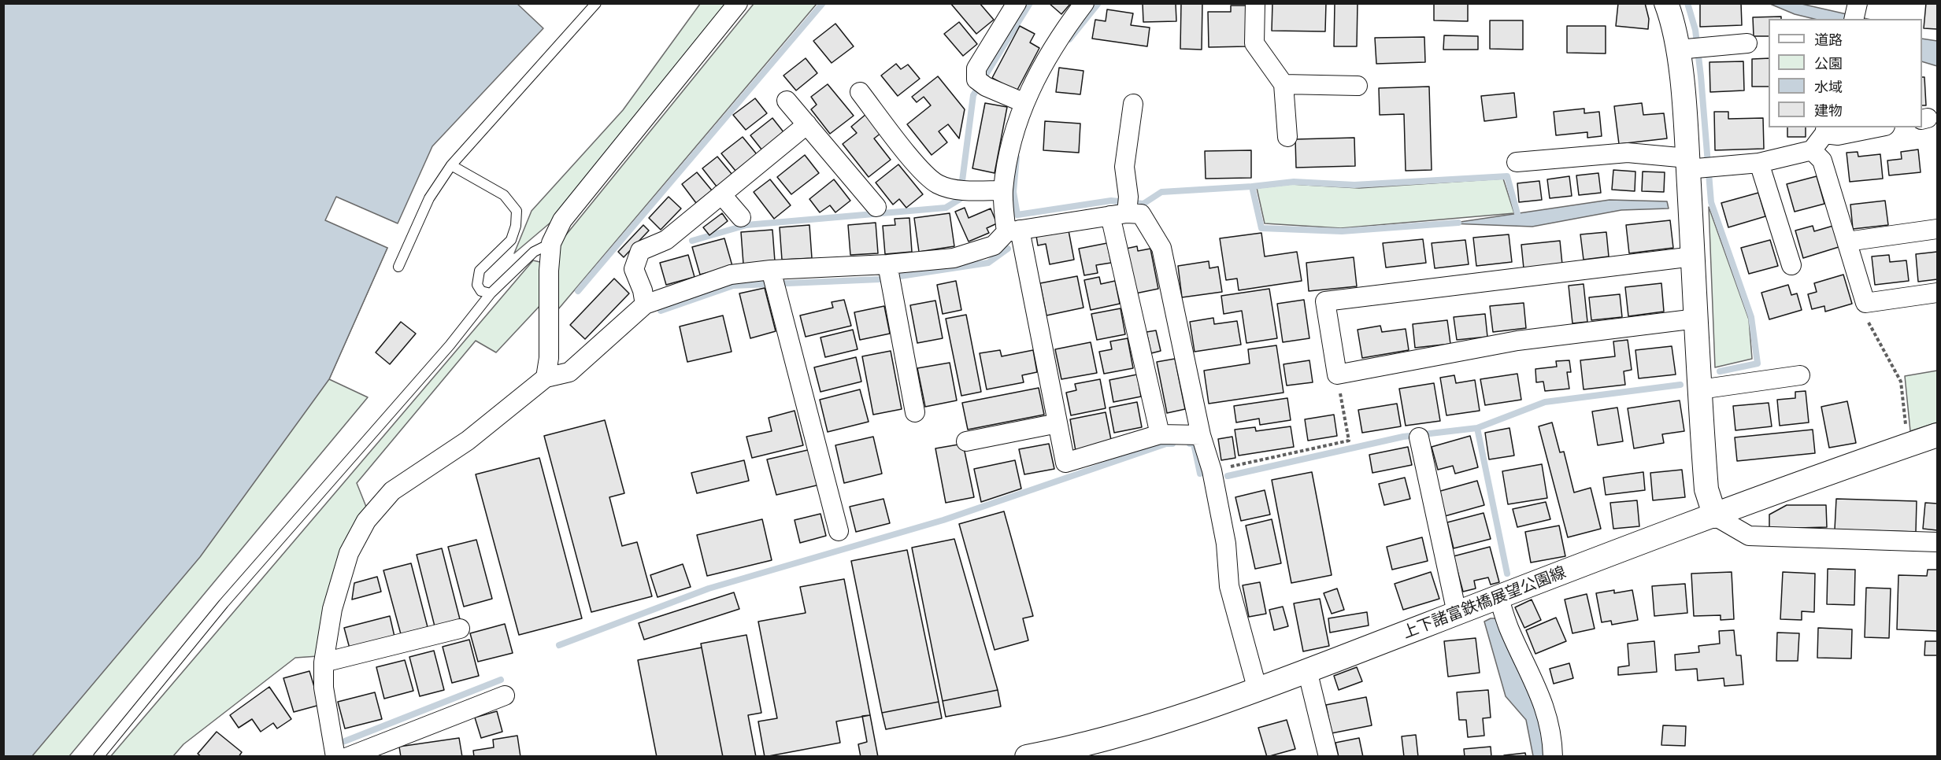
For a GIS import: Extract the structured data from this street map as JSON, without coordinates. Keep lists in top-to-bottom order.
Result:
{
  "streets": {
    "street": ["上下諸富鉄橋展望公園線"]
  },
  "legend": [
    "道路",
    "公園",
    "水域",
    "建物"
  ]
}
